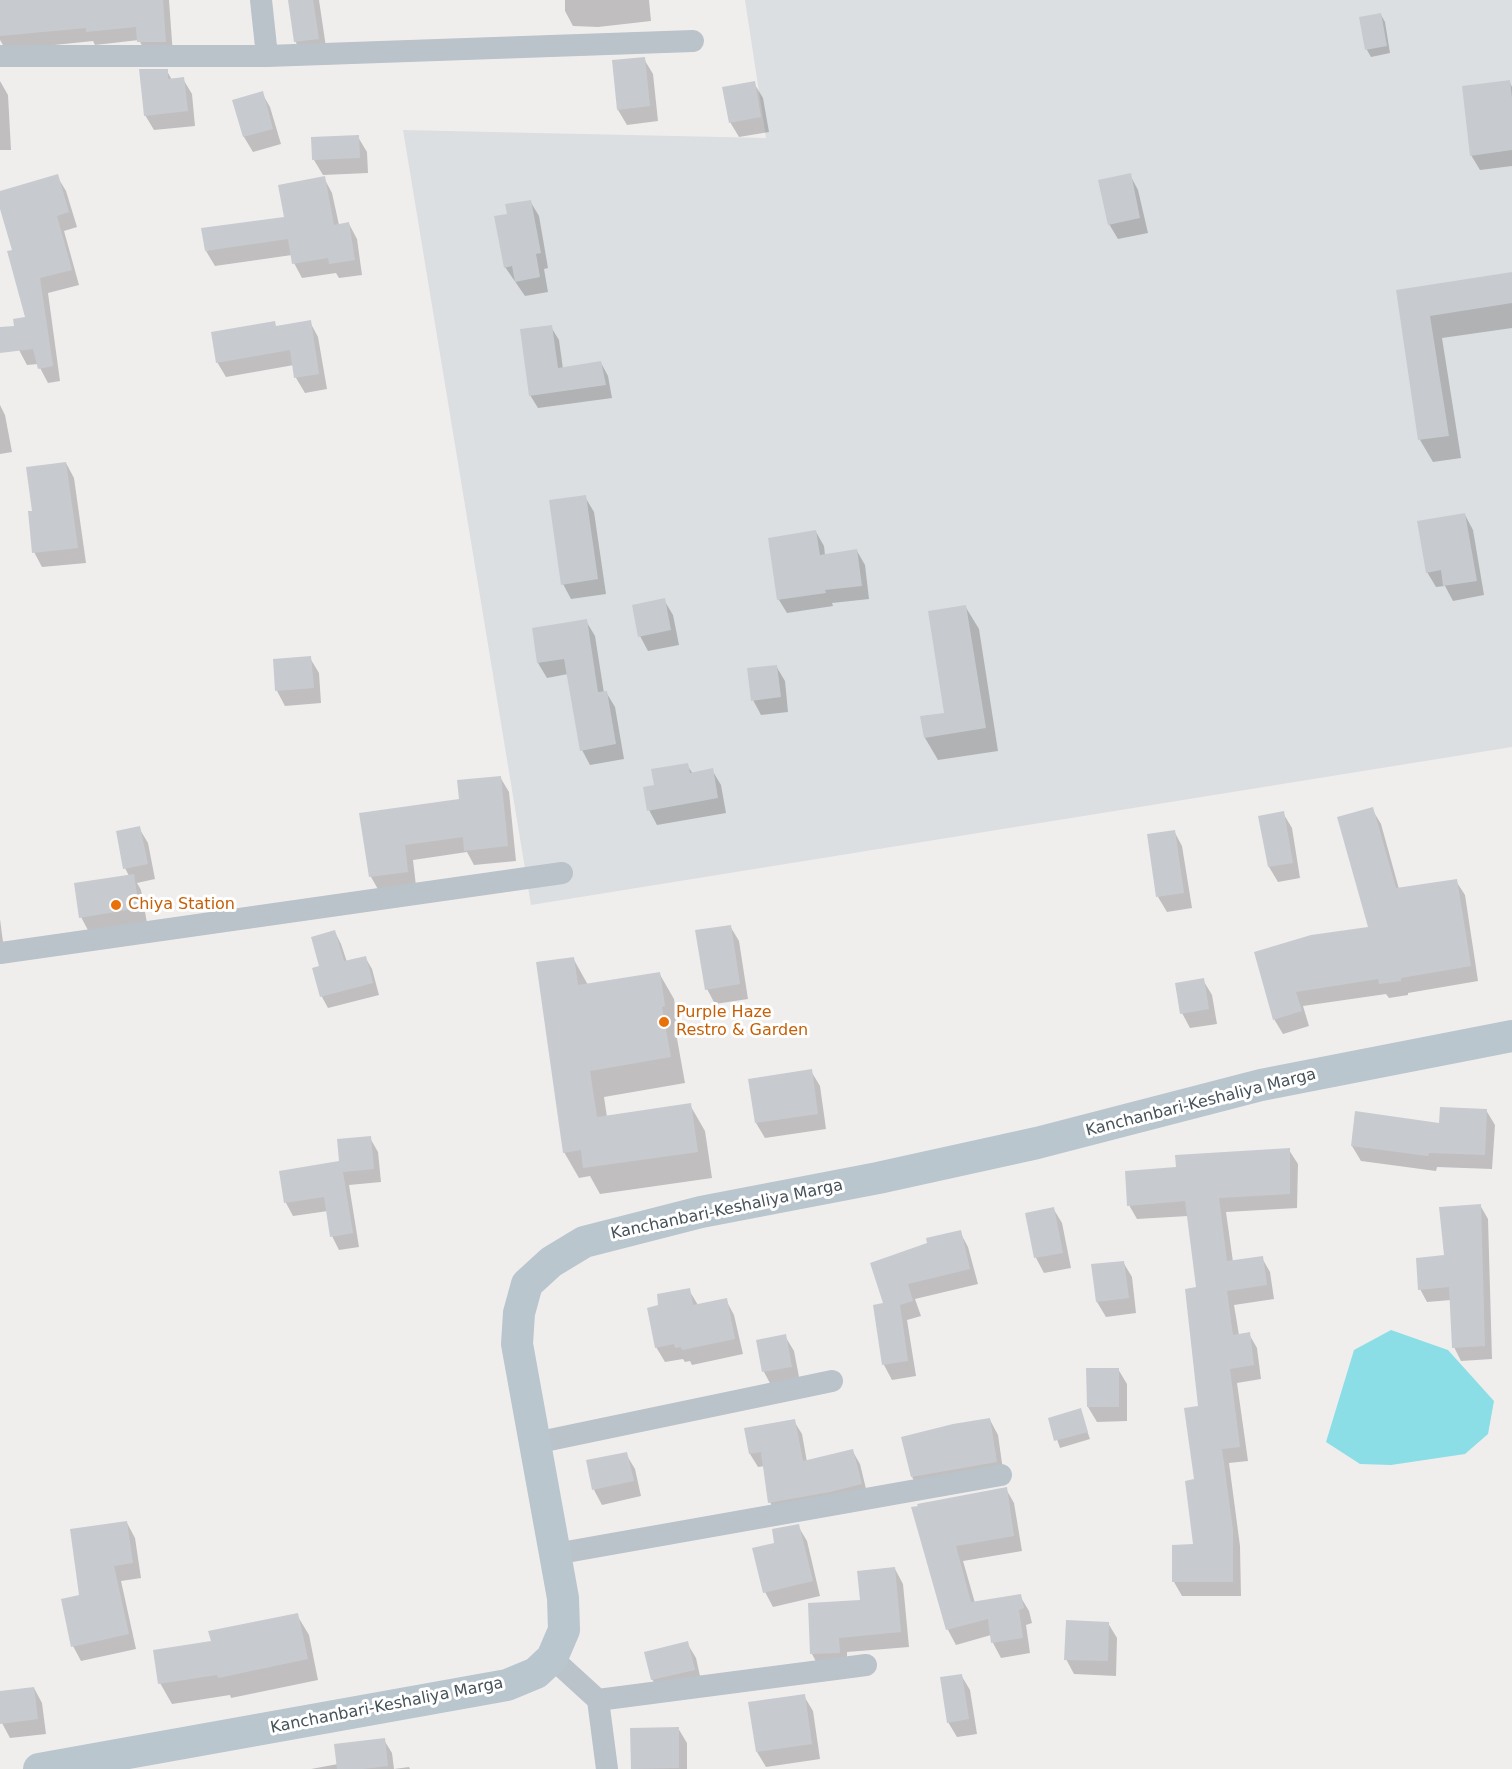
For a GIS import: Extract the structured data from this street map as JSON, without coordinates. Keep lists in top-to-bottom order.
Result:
{
  "streets": {
    "street": ["Kanchanbari-Keshaliya Marga"]
  },
  "places": ["Chiya Station", "Purple Haze Restro & Garden"]
}
